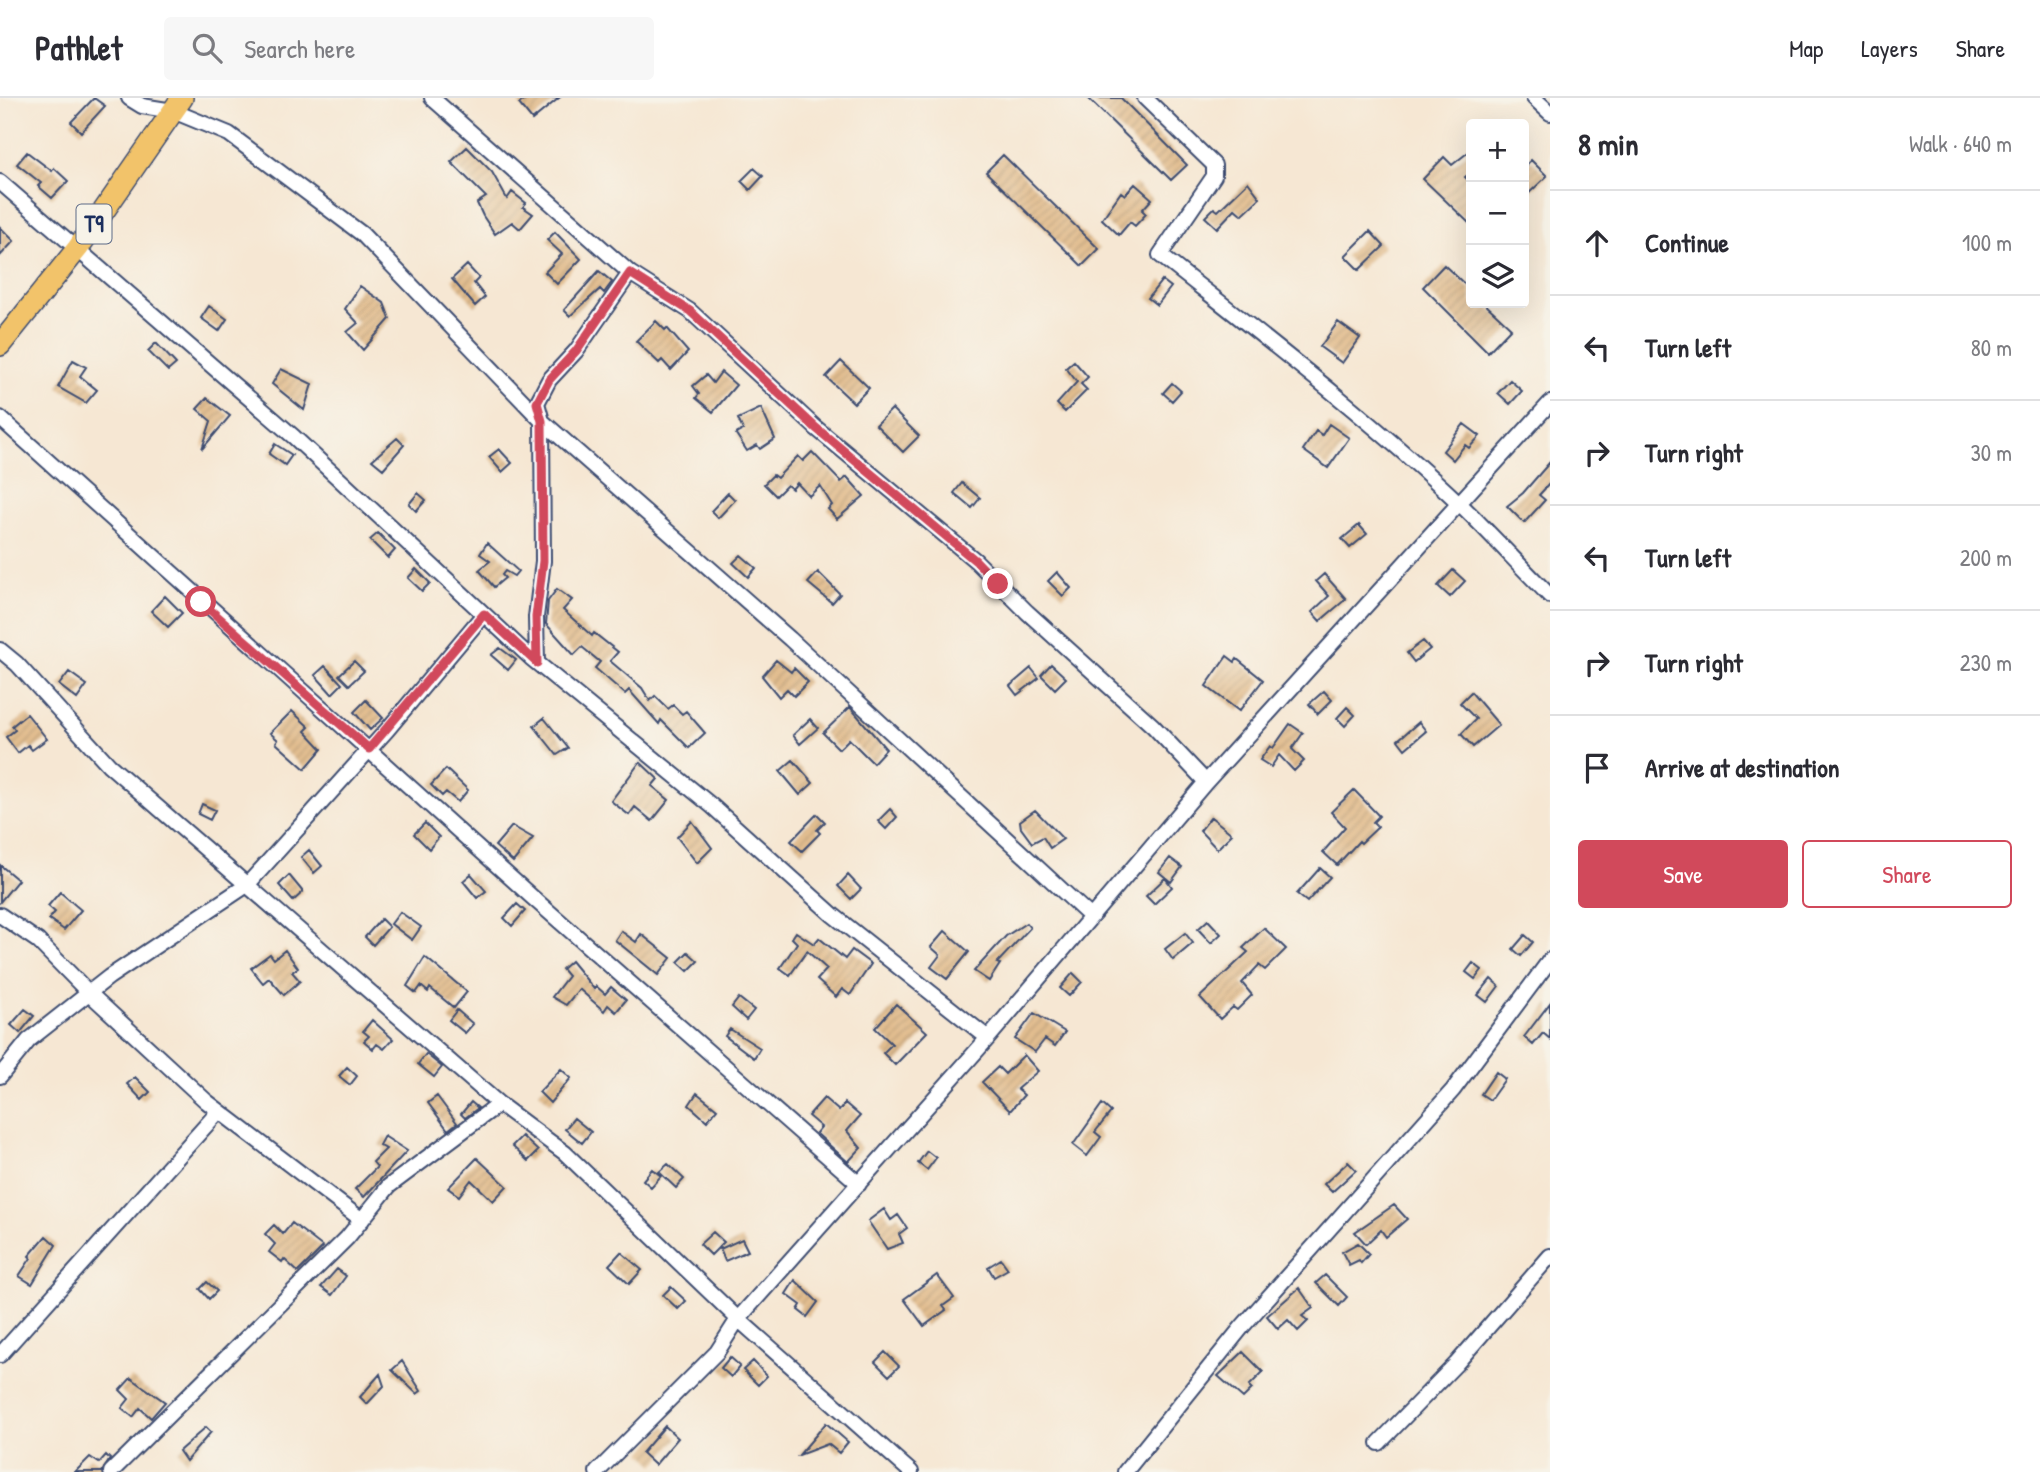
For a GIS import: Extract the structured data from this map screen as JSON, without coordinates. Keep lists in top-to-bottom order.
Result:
{
  "streets": {
    "highway": ["T9"]
  },
  "page": {
    "header": "Pathlet",
    "search": "Search here",
    "nav": ["Map", "Layers", "Share"],
    "heading": ["8 min", "Walk · 640 m"],
    "map_buttons": ["+", "−"],
    "list": [
      ["Continue", "100 m"],
      ["Turn left", "80 m"],
      ["Turn right", "30 m"],
      ["Turn left", "200 m"],
      ["Turn right", "230 m"],
      "Arrive at destination"
    ],
    "buttons": ["Save", "Share"]
  }
}
